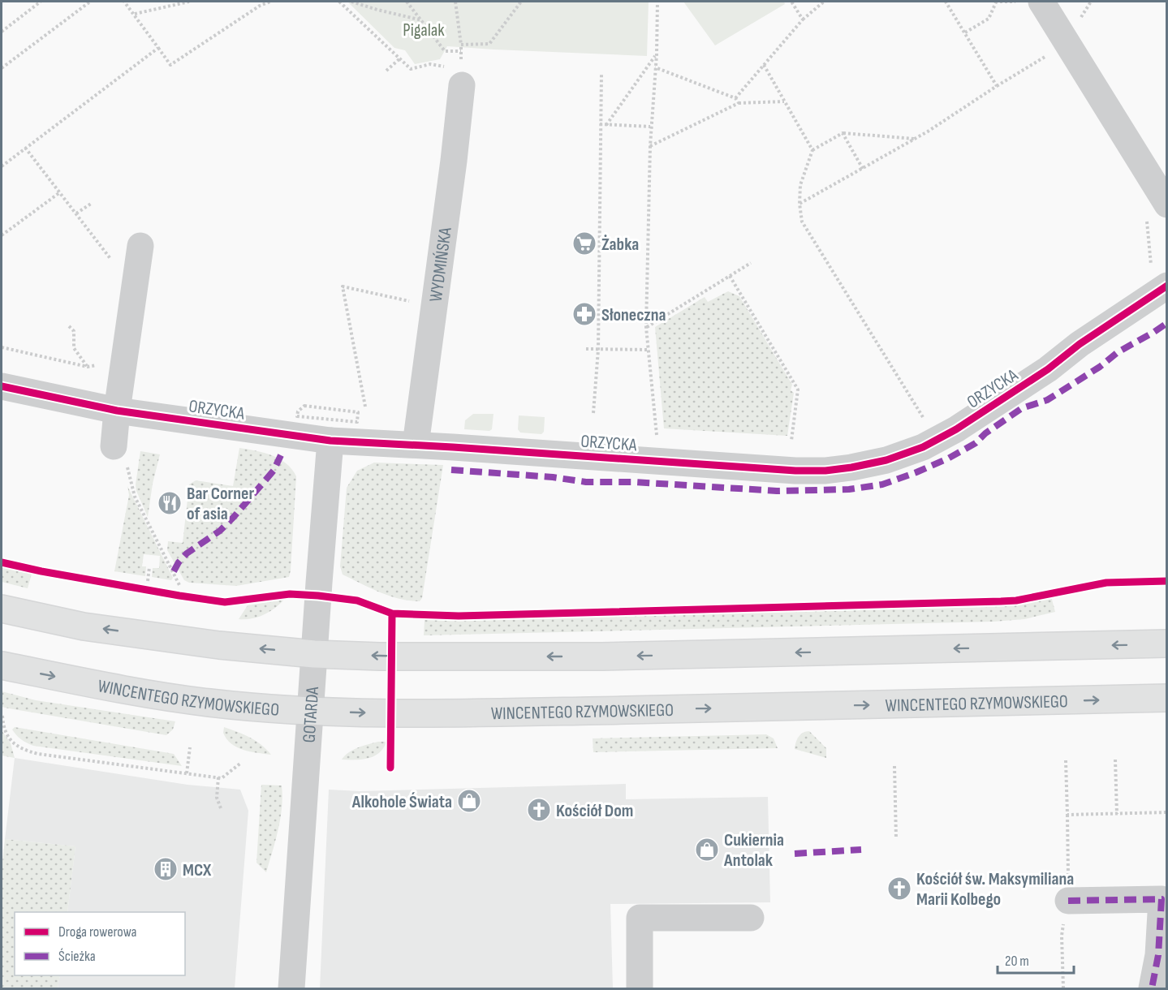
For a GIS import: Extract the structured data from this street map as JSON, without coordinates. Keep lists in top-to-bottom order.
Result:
{
  "streets": {
    "main road": ["WINCENTEGO RZYMOWSKIEGO"],
    "street": ["WYDMIŃSKA", "ORZYCKA", "GOTARDA"]
  },
  "crossings": [
    ["WYDMIŃSKA", "ORZYCKA"],
    ["ORZYCKA", "GOTARDA"],
    ["WINCENTEGO RZYMOWSKIEGO", "GOTARDA"]
  ],
  "parks": ["Pigalak"],
  "places": {
    "supermarket": ["Żabka"],
    "pharmacy": ["Słoneczna"],
    "restaurant": ["Bar Corner of asia"],
    "shop": ["Alkohole Świata", "Cukiernia Antolak"],
    "church": ["Kościół Dom", "Kościół św. Maksymiliana Marii Kolbego"],
    "building": ["MCX"]
  },
  "legend": ["Droga rowerowa", "Ścieżka"],
  "scale_bar": "20 m"
}
